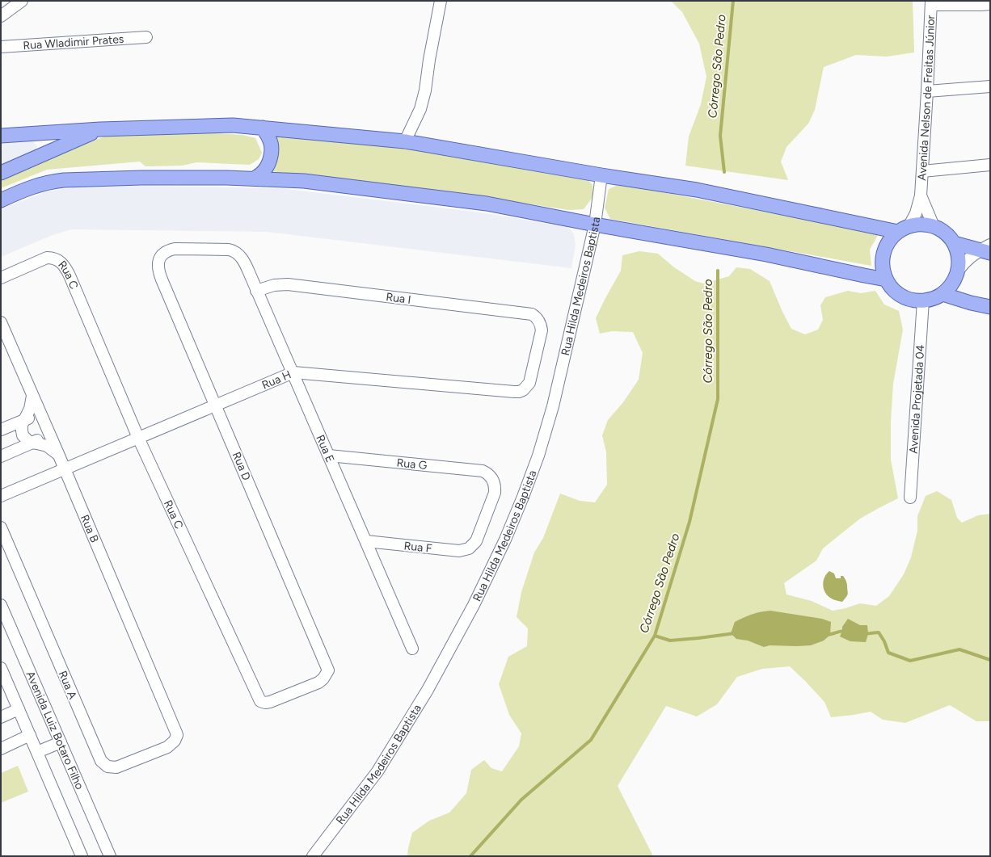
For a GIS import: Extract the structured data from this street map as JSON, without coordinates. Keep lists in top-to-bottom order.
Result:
{
  "streets": {
    "street": [
      "Rua Wladimir Prates",
      "Avenida Nelson de Freitas Júnior",
      "Rua C",
      "Rua Hilda Medeiros Baptista",
      "Rua I",
      "Rua H",
      "Avenida Projetada 04",
      "Rua E",
      "Rua G",
      "Rua D",
      "Rua B",
      "Rua F",
      "Rua A",
      "Avenida Luiz Botaro Filho"
    ]
  },
  "crossings": [
    ["Avenida Nelson de Freitas Júnior", "Avenida Projetada 04"],
    ["Rua C", "Rua H"],
    ["Rua C", "Rua D"],
    ["Rua I", "Rua H"],
    ["Rua I", "Rua E"],
    ["Rua H", "Rua E"],
    ["Rua H", "Rua D"],
    ["Rua H", "Rua B"],
    ["Rua E", "Rua G"],
    ["Rua E", "Rua D"],
    ["Rua E", "Rua F"],
    ["Rua G", "Rua F"],
    ["Rua B", "Rua A"]
  ],
  "water": ["Córrego São Pedro"]
}
